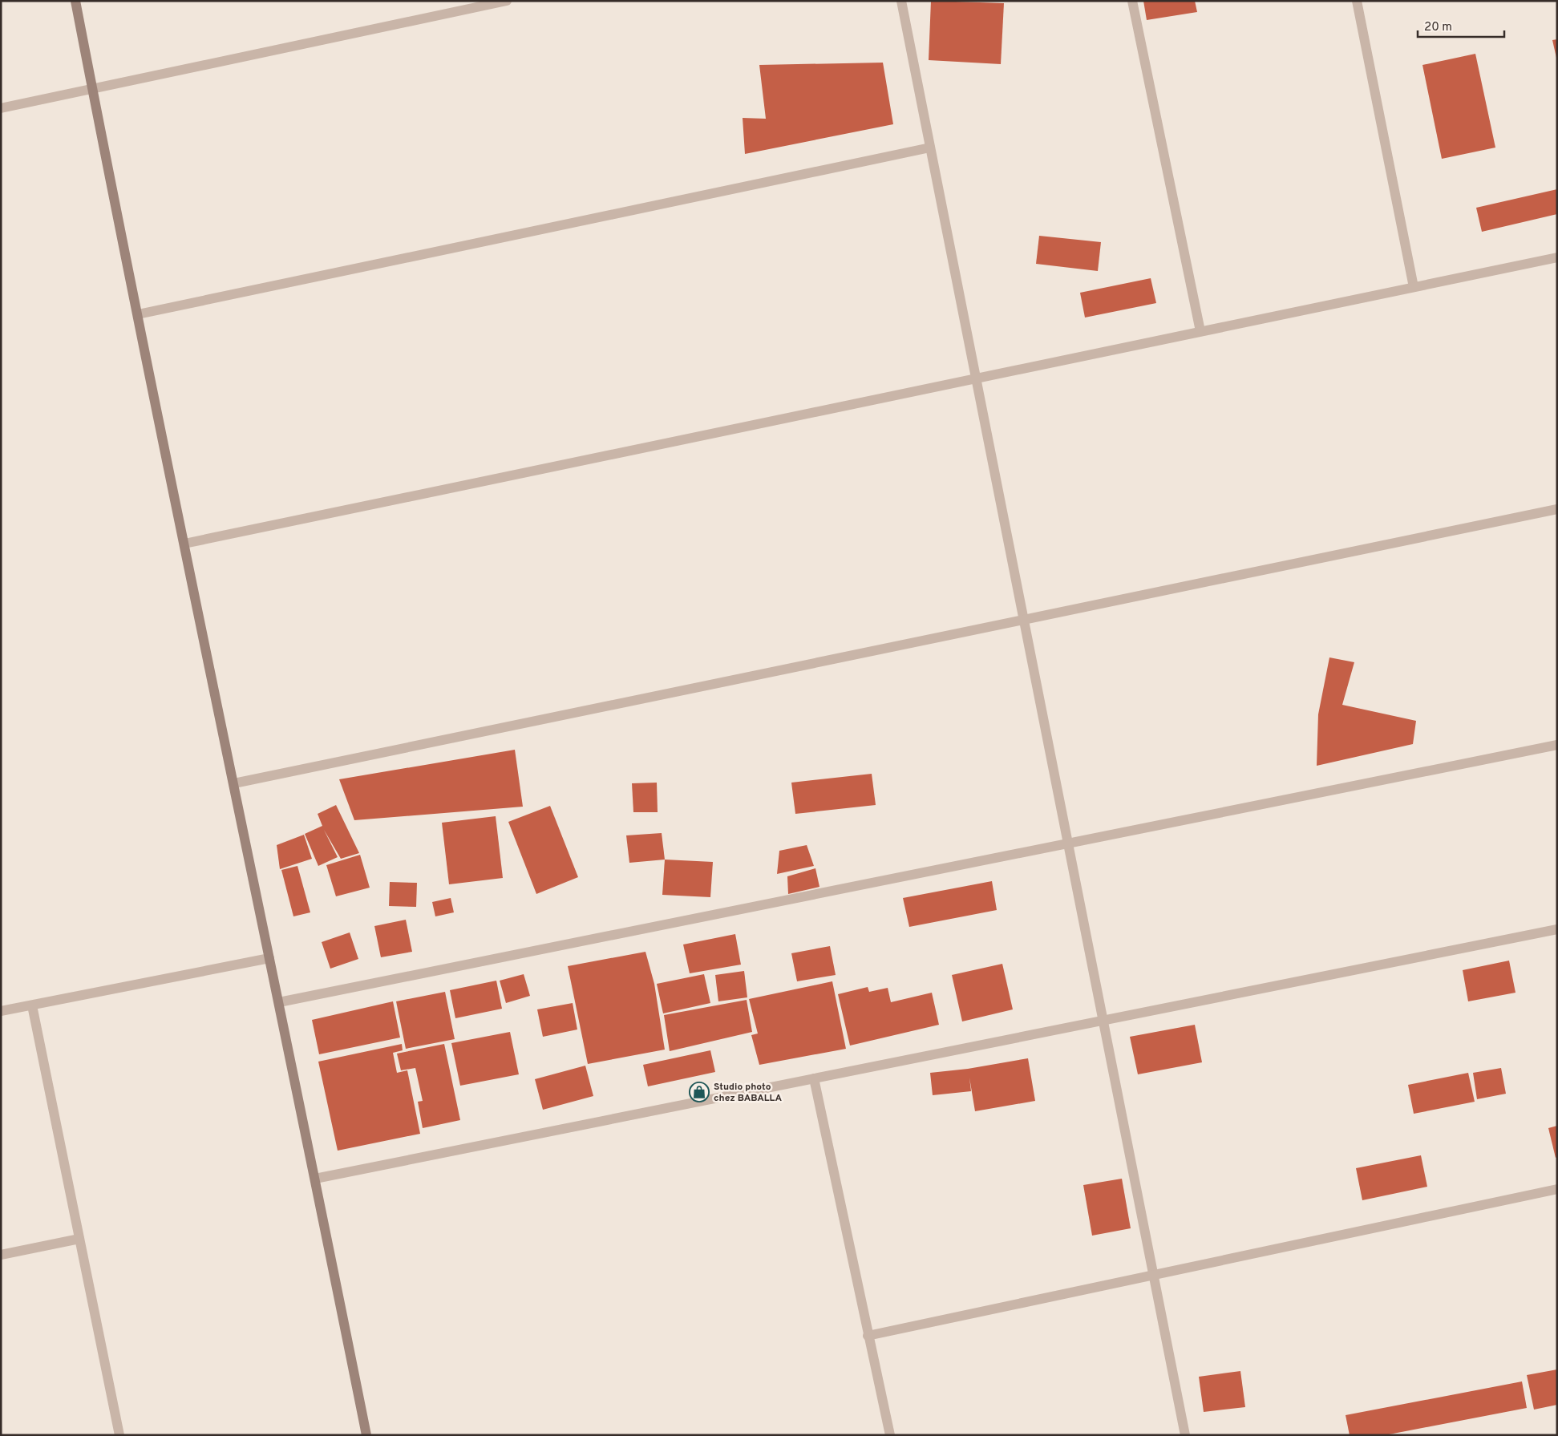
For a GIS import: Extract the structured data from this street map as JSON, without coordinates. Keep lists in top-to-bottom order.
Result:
{
  "places": {
    "shop": ["Studio photo chez BABALLA"]
  },
  "scale_bar": "20 m"
}
